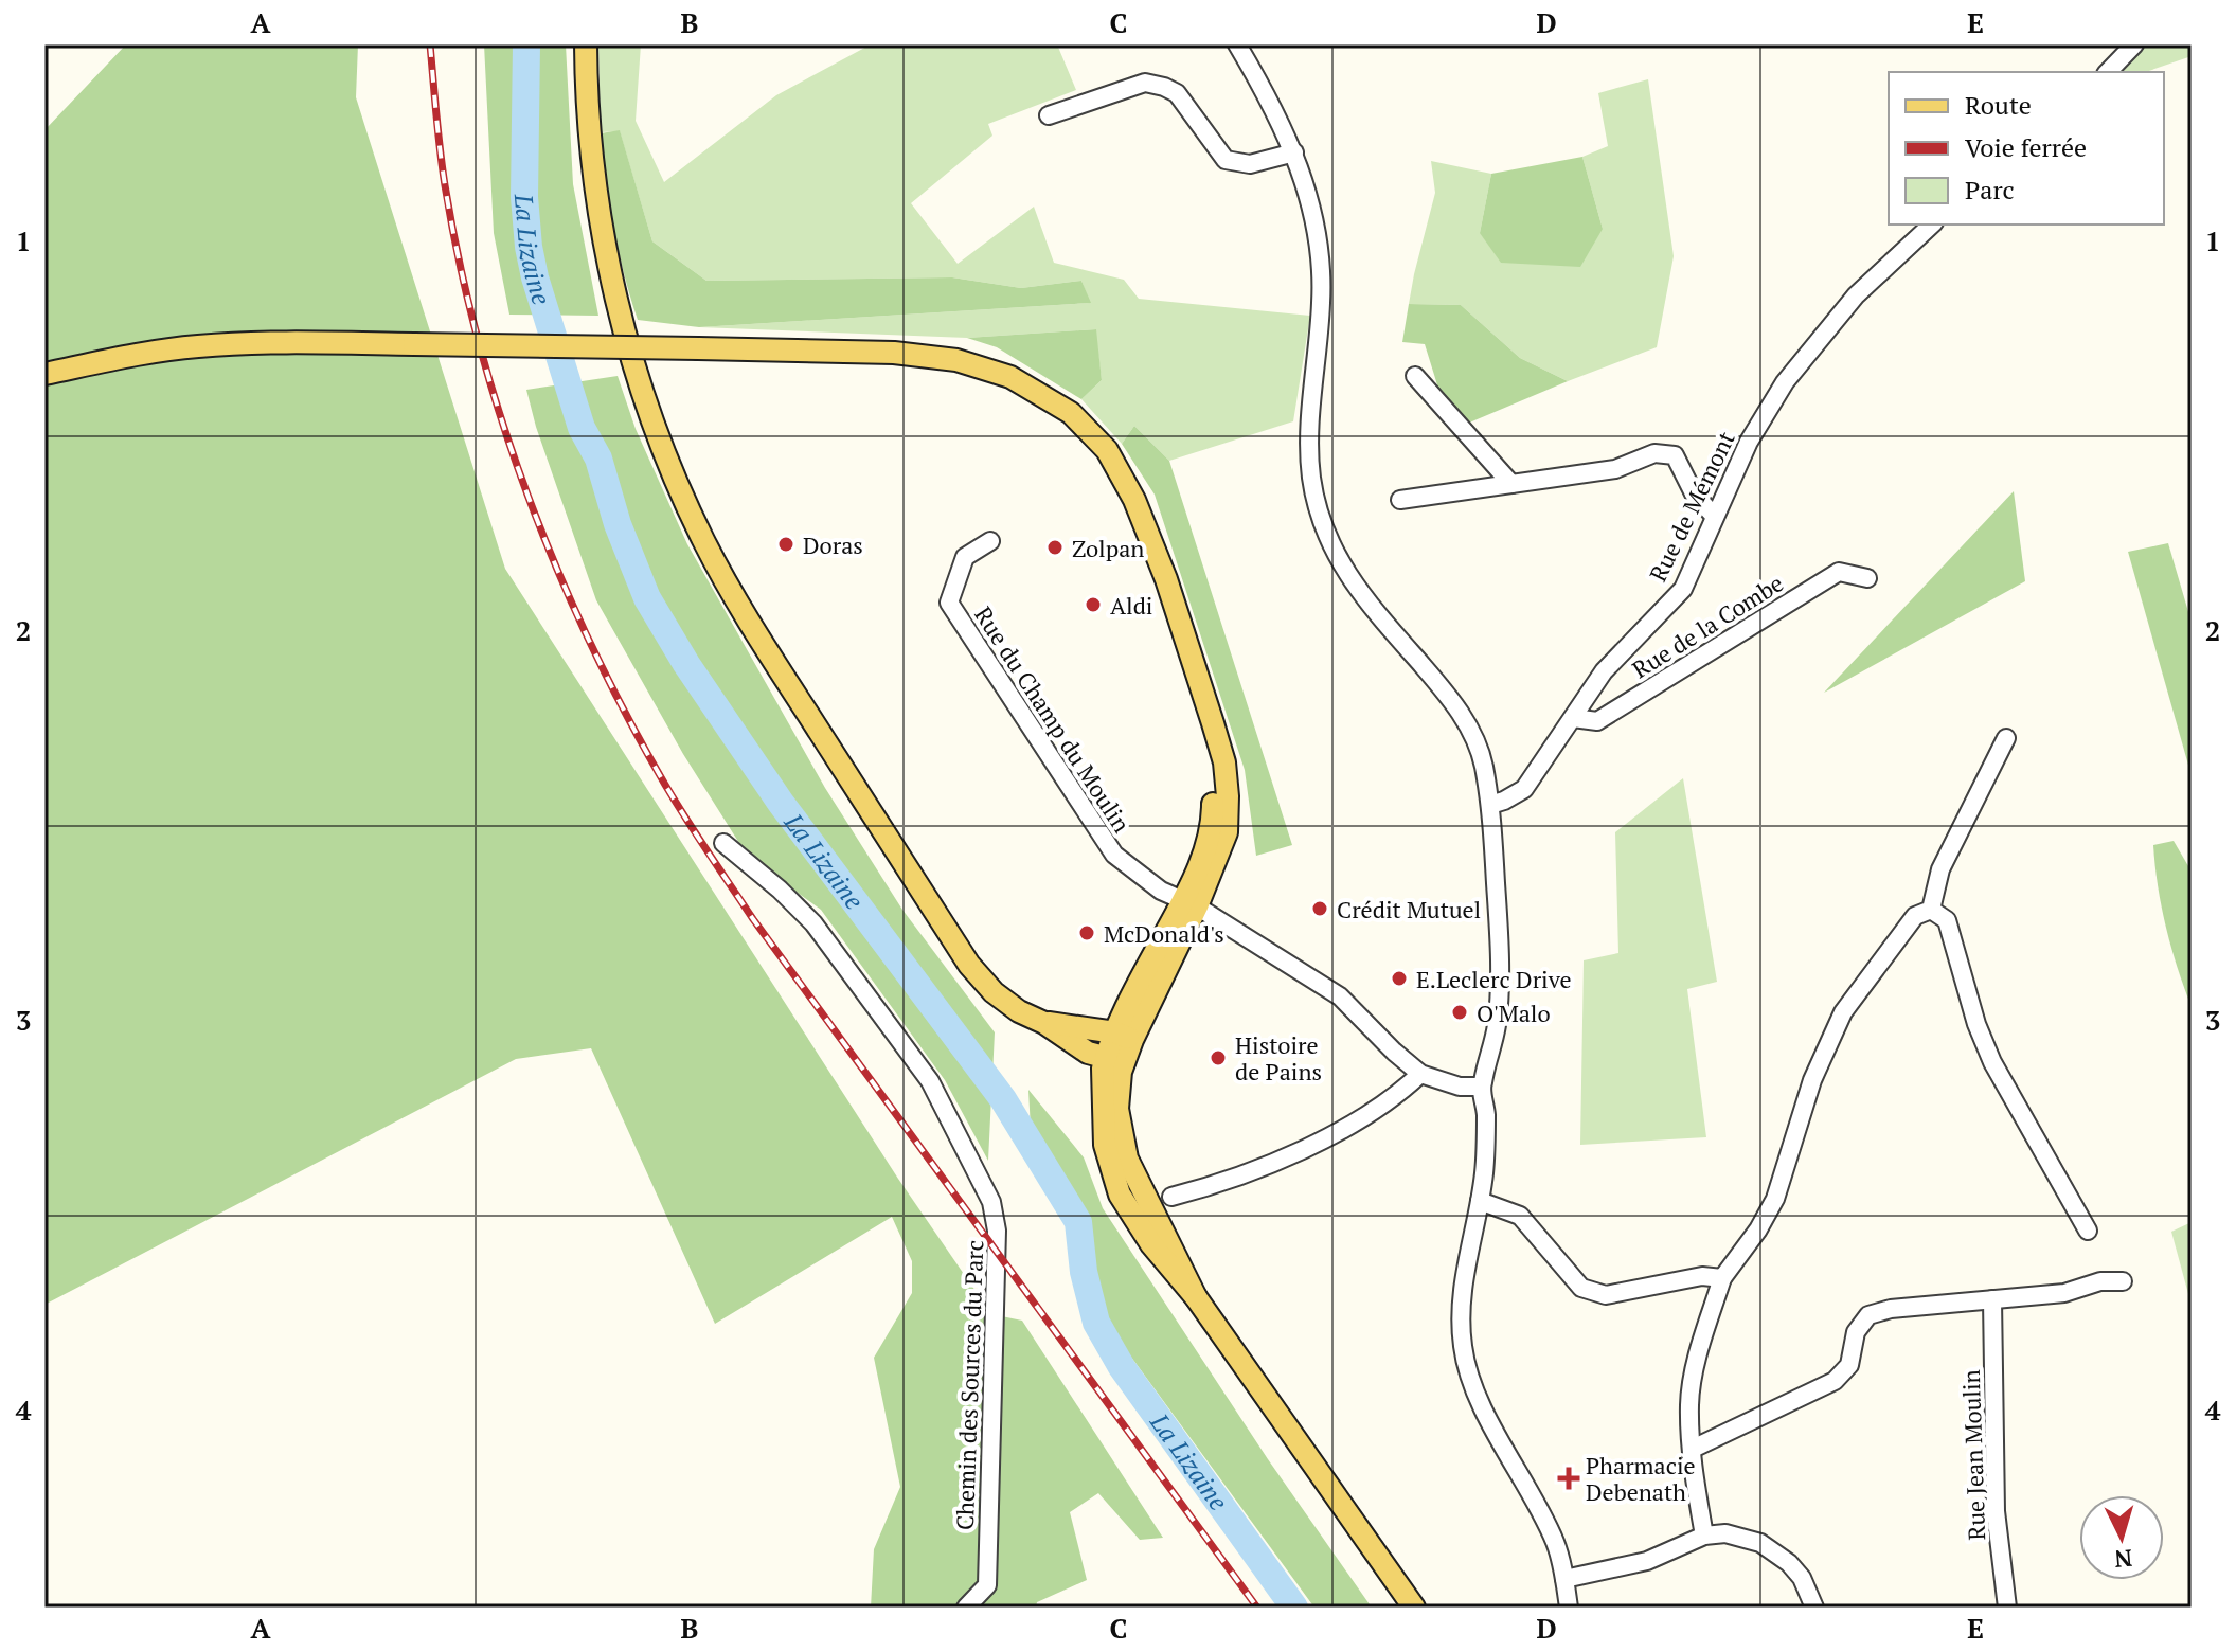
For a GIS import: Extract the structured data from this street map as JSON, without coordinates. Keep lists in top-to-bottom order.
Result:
{
  "streets": {
    "street": [
      "Rue de Mémont",
      "Rue de la Combe",
      "Rue du Champ du Moulin",
      "Chemin des Sources du Parc",
      "Rue Jean Moulin"
    ]
  },
  "crossings": [
    ["Rue de Mémont", "Rue de la Combe"]
  ],
  "water": ["La Lizaine"],
  "places": {
    "other": [
      "Doras",
      "Zolpan",
      "Aldi",
      "Crédit Mutuel",
      "McDonald's",
      "E.Leclerc Drive",
      "O'Malo",
      "Histoire de Pains"
    ],
    "health": ["Pharmacie Debenath"]
  },
  "legend": ["Route", "Voie ferrée", "Parc"],
  "north": "bottom",
  "grid": {
    "columns": [
      "A",
      "B",
      "C",
      "D",
      "E"
    ],
    "rows": [
      "1",
      "2",
      "3",
      "4"
    ]
  }
}
